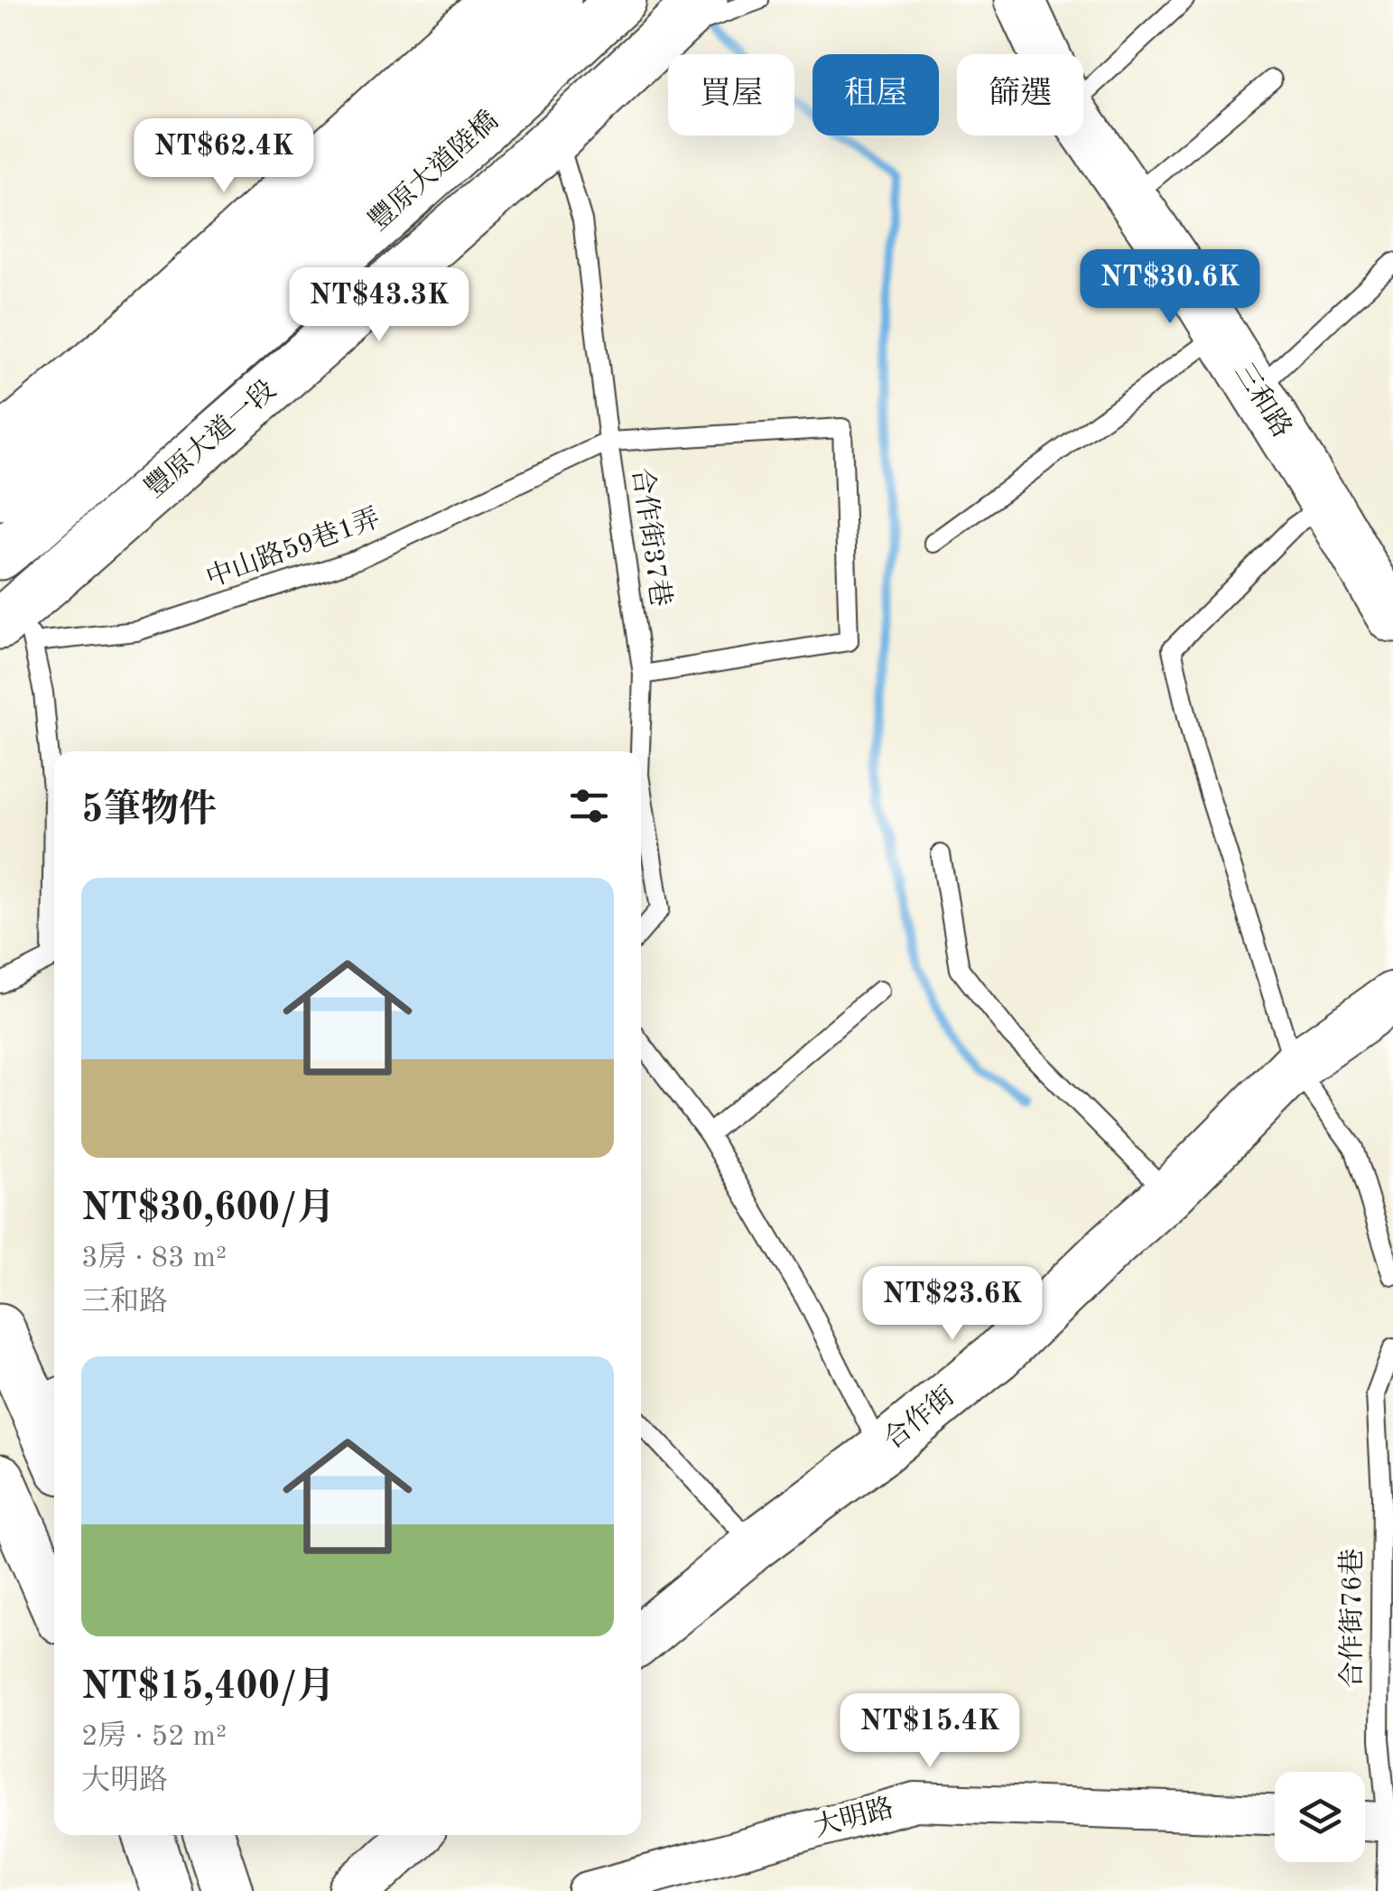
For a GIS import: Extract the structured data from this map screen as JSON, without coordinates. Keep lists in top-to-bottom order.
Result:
{
  "streets": {
    "street": [
      "豐原大道陸橋",
      "三和路",
      "豐原大道一段",
      "合作街",
      "大明路"
    ],
    "lane": ["合作街37巷", "中山路59巷1弄", "合作街76巷"]
  },
  "crossings": [
    ["豐原大道一段", "合作街37巷"],
    ["豐原大道一段", "中山路59巷1弄"],
    ["合作街37巷", "中山路59巷1弄"]
  ],
  "page": {
    "chip": ["買屋", "租屋", "篩選"],
    "price": [
      "NT$62.4K",
      "NT$30.6K",
      "NT$43.3K",
      "NT$23.6K",
      "NT$15.4K"
    ],
    "heading": "5筆物件",
    "list": [
      {
        "name": "NT$30,600/月",
        "note": "3房 · 83 m² · 三和路"
      },
      {
        "name": "NT$15,400/月",
        "note": "2房 · 52 m² · 大明路"
      }
    ]
  }
}
